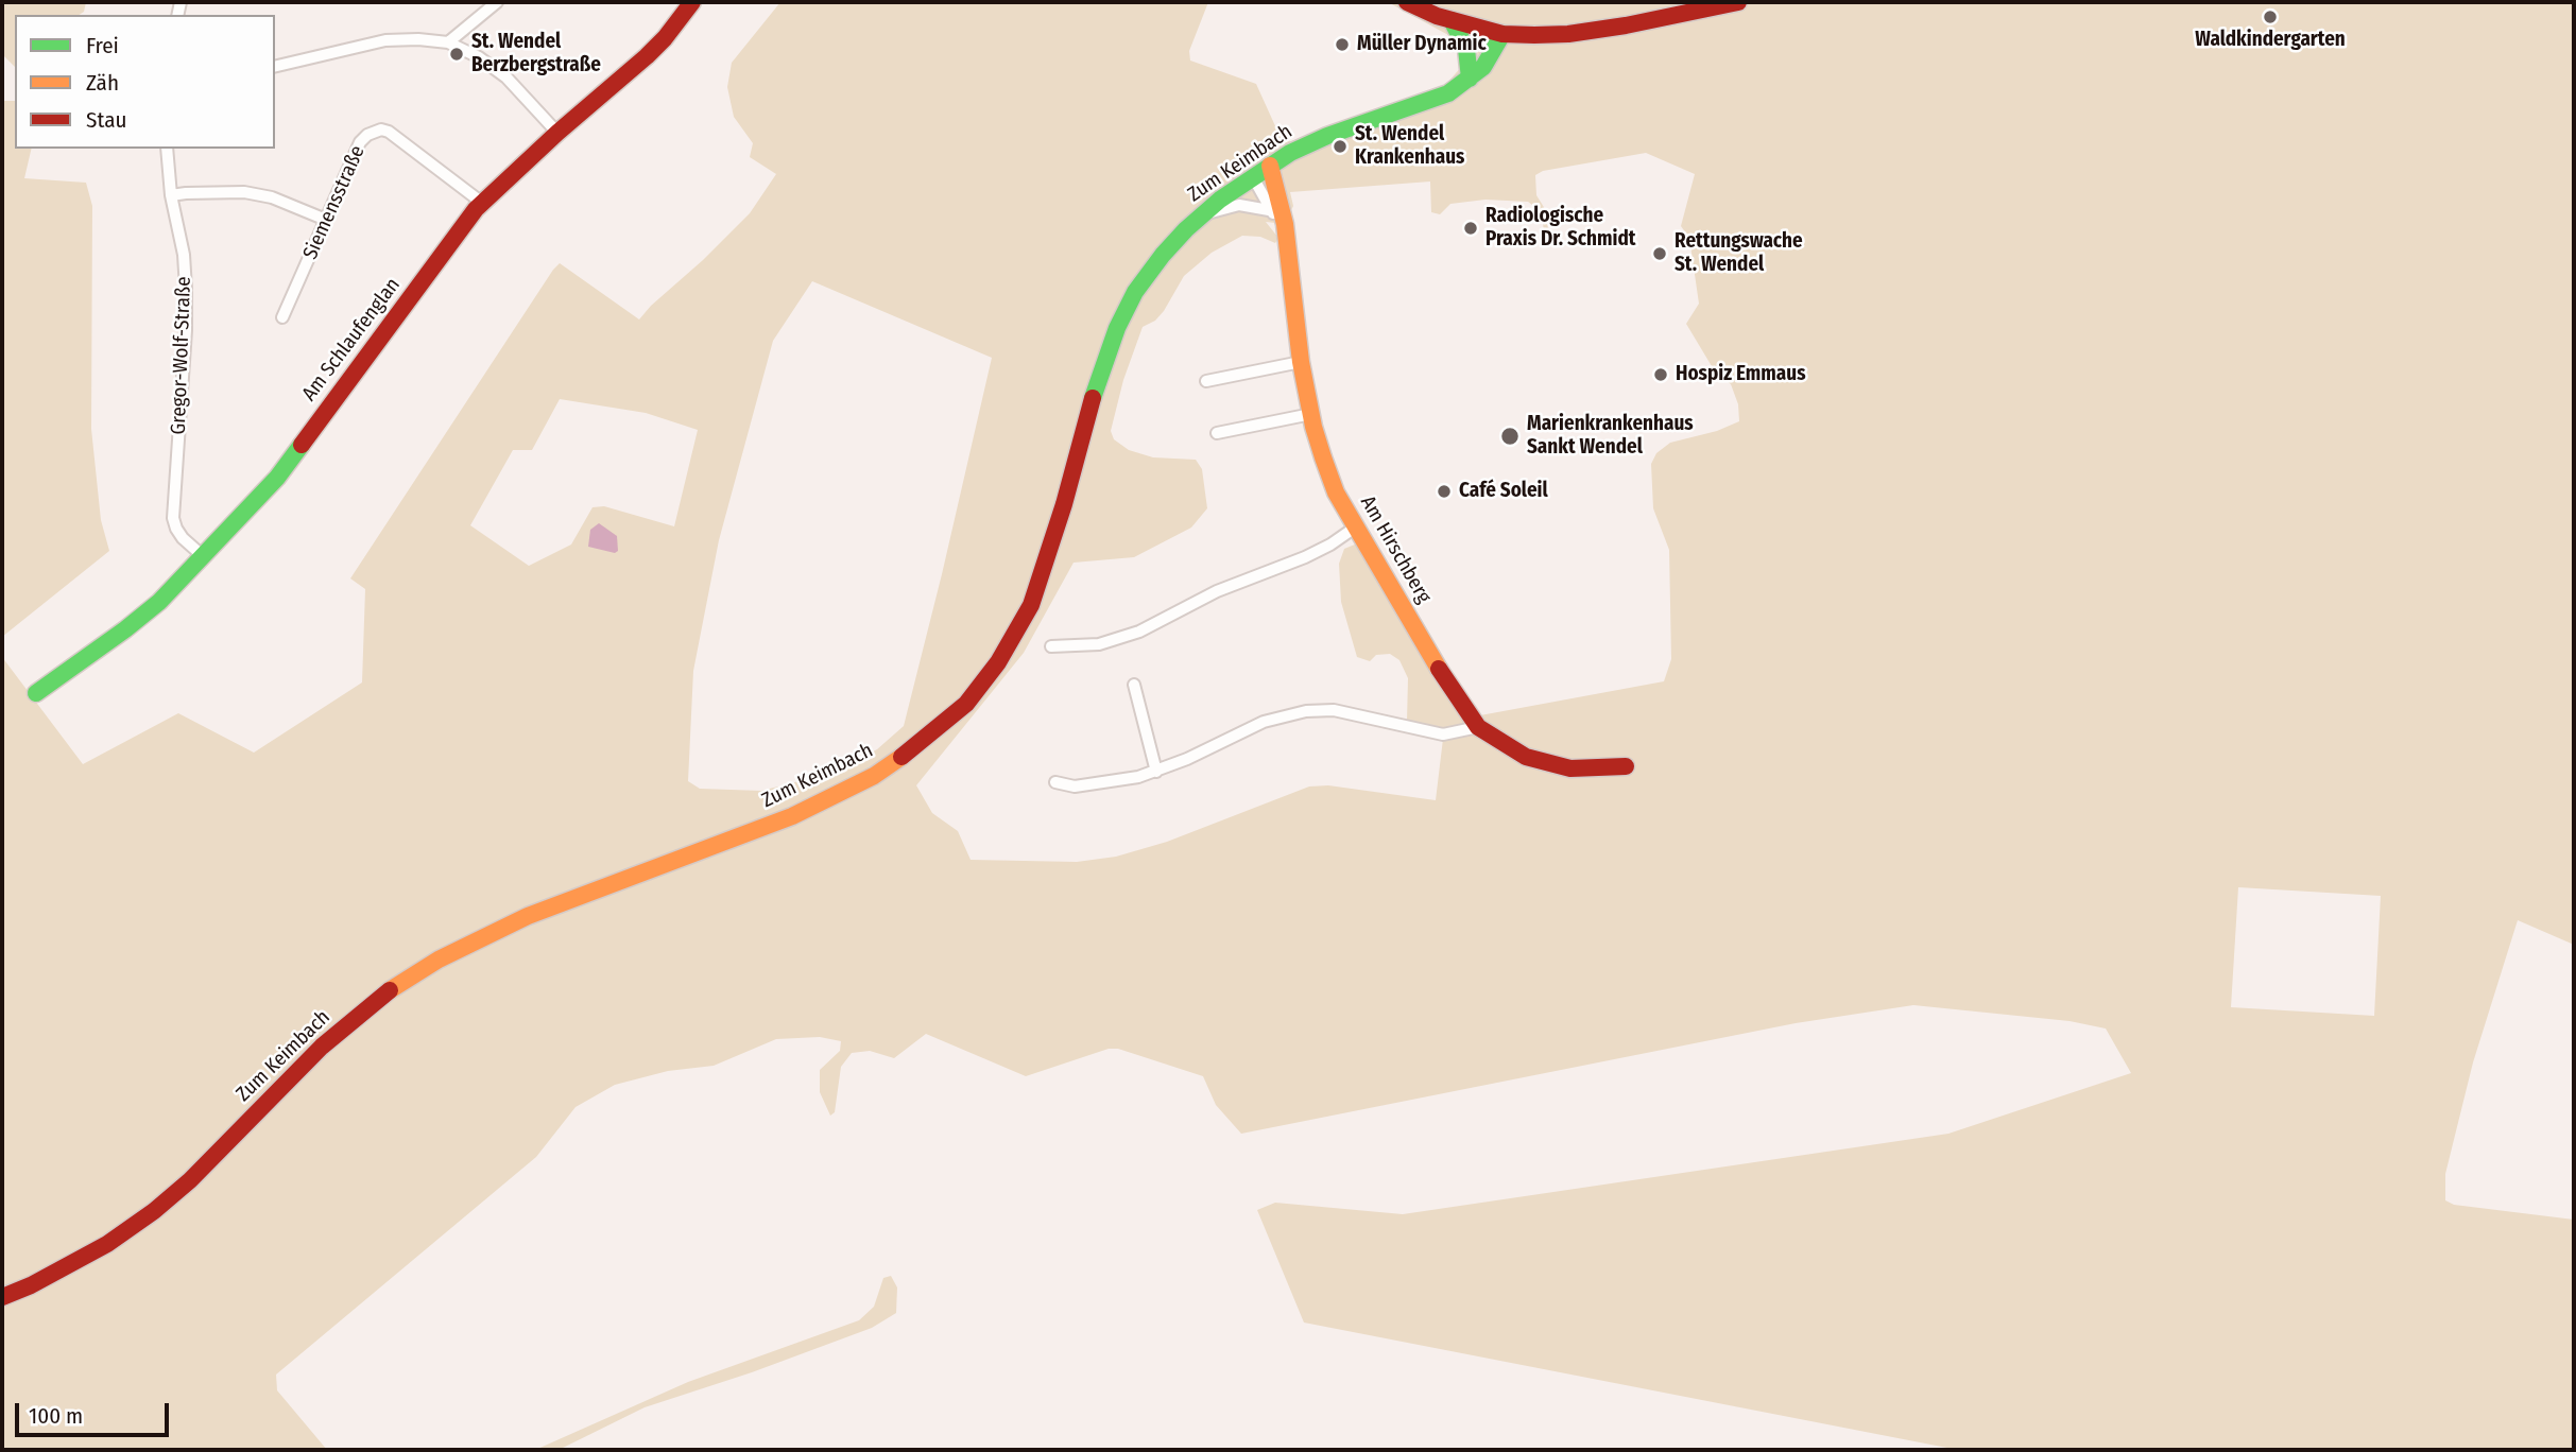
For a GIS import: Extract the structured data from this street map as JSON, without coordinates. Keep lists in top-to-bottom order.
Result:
{
  "streets": {
    "street": [
      "Zum Keimbach",
      "Siemensstraße",
      "Am Schlaufenglan",
      "Gregor-Wolf-Straße",
      "Am Hirschberg"
    ]
  },
  "crossings": [
    ["Zum Keimbach", "Am Hirschberg"],
    ["Siemensstraße", "Am Schlaufenglan"],
    ["Am Schlaufenglan", "Gregor-Wolf-Straße"]
  ],
  "places": [
    "Waldkindergarten",
    "Müller Dynamic",
    "St. Wendel Berzbergstraße",
    "St. Wendel Krankenhaus",
    "Radiologische Praxis Dr. Schmidt",
    "Rettungswache St. Wendel",
    "Hospiz Emmaus",
    "Marienkrankenhaus Sankt Wendel",
    "Café Soleil"
  ],
  "legend": ["Frei", "Zäh", "Stau"],
  "scale_bar": "100 m"
}
